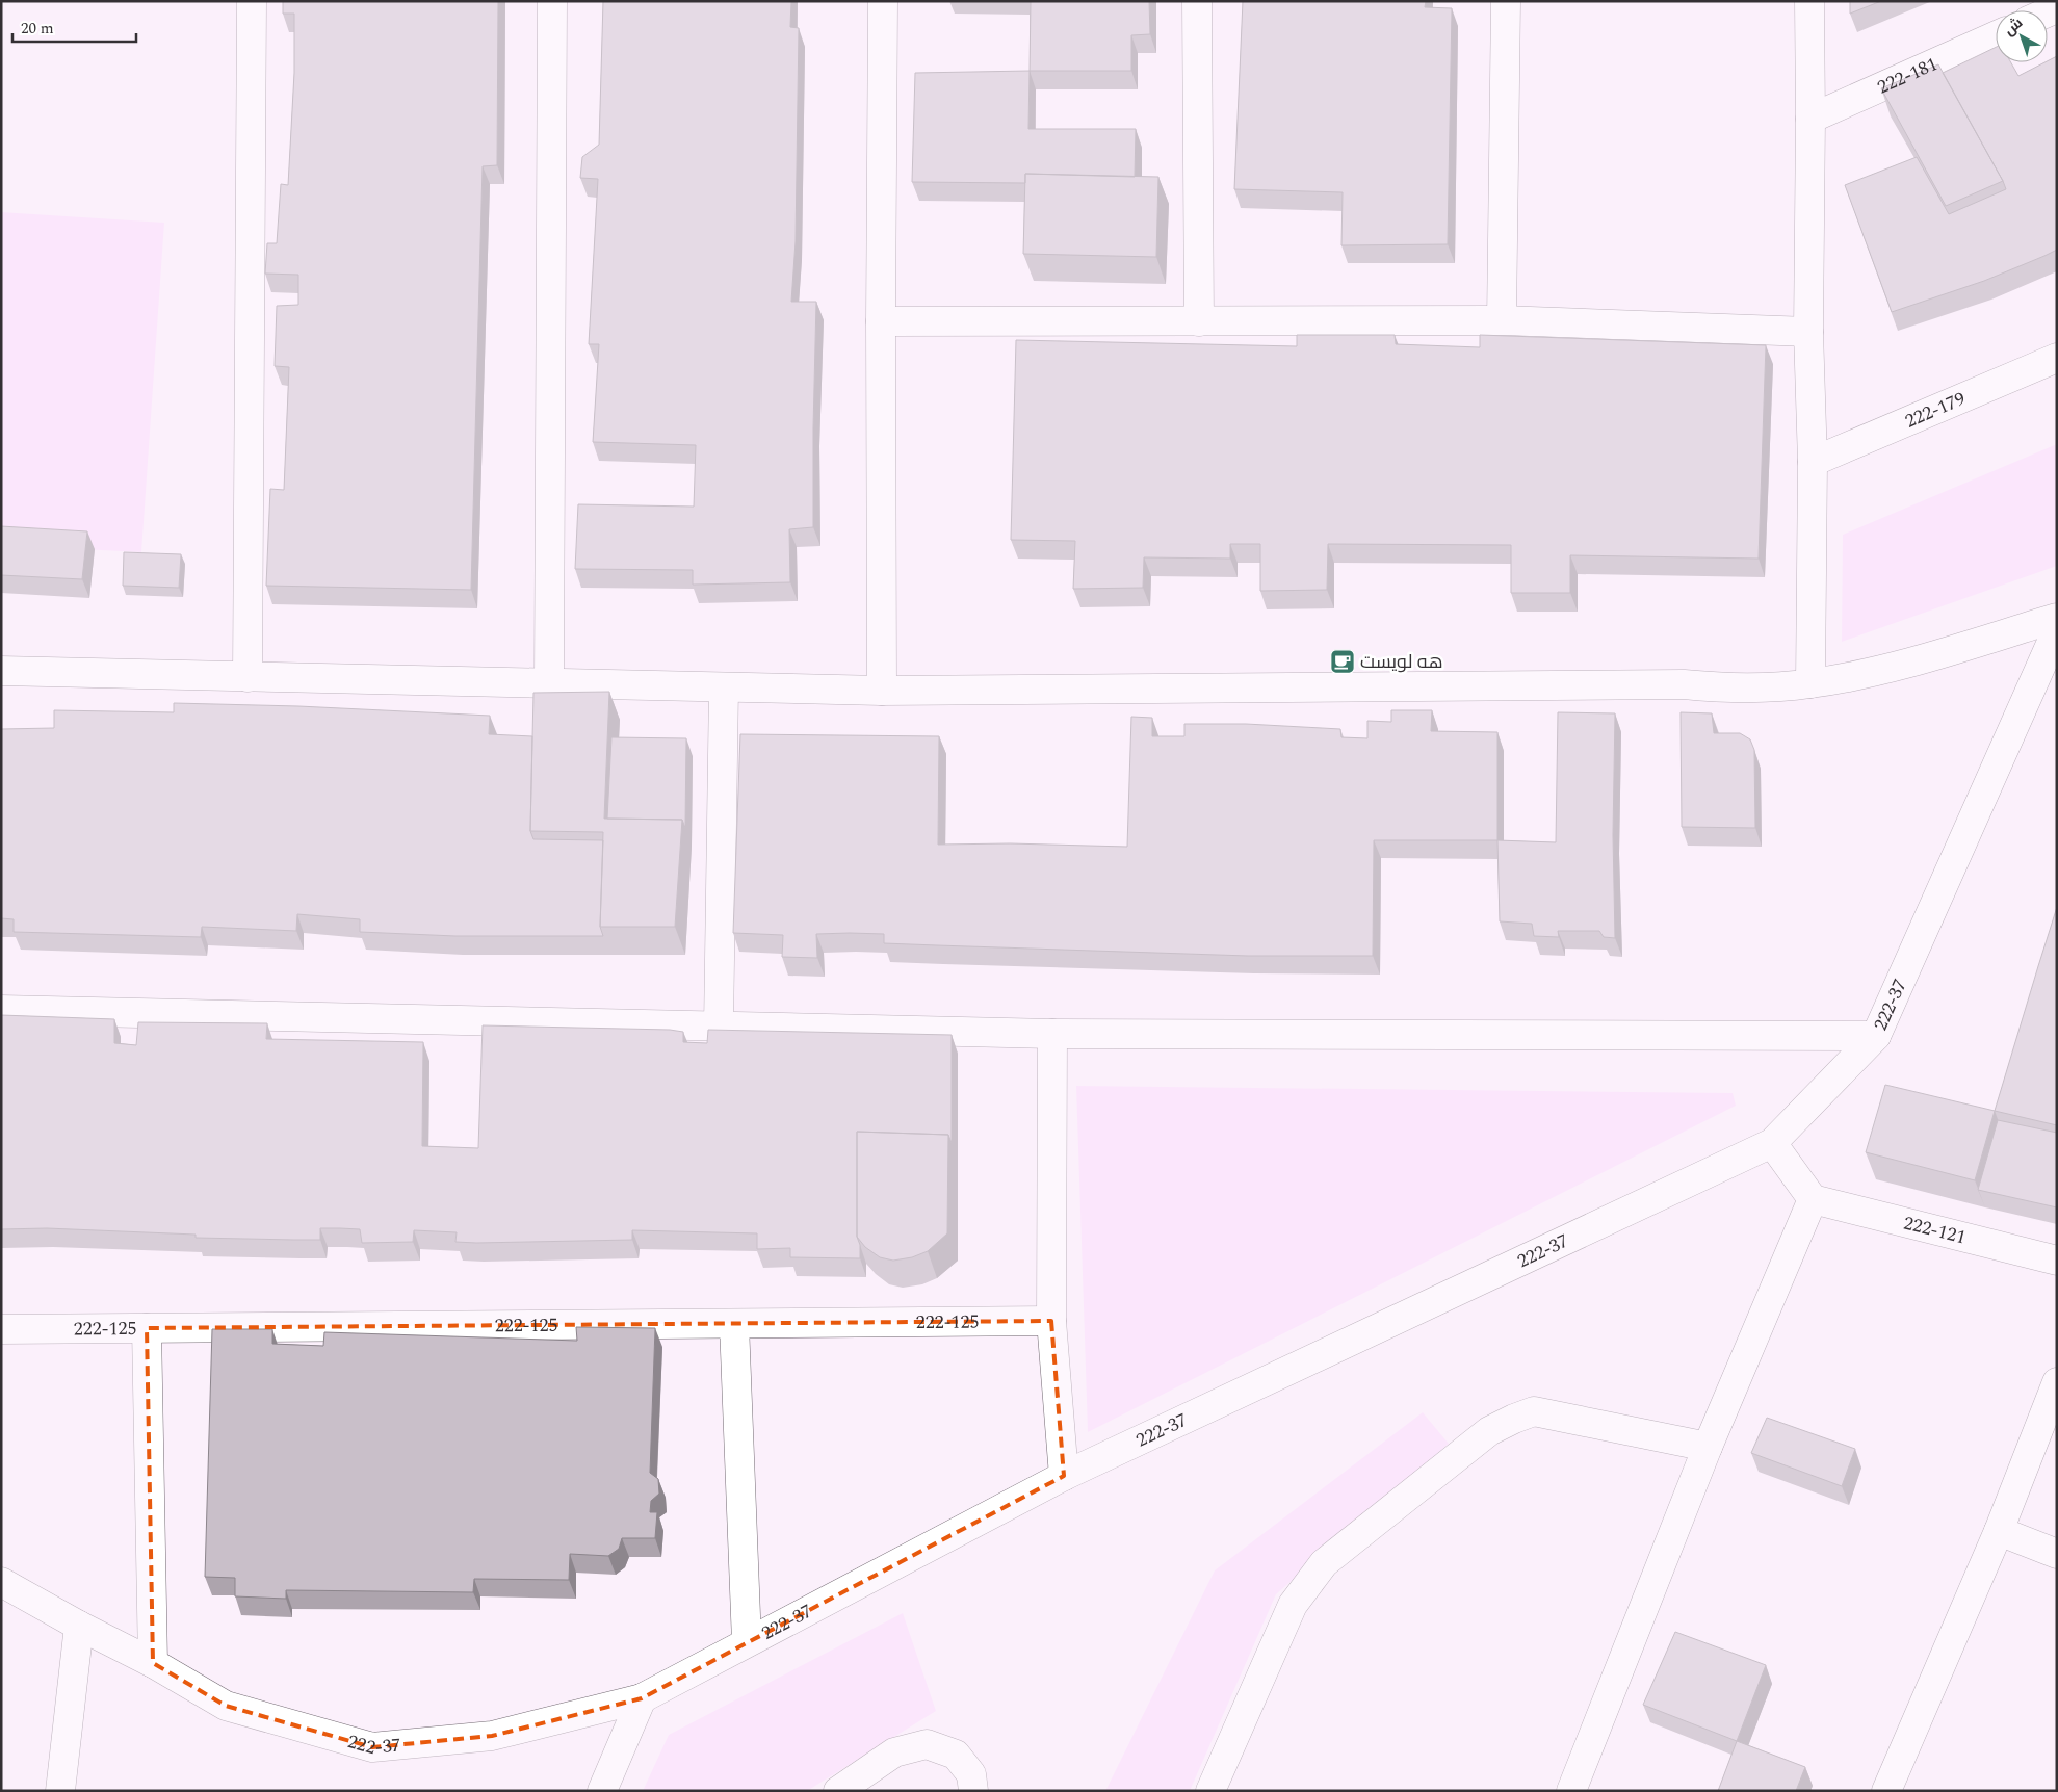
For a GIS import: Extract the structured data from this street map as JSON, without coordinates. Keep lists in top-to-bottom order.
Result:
{
  "streets": {
    "street": [
      "222-181",
      "222-179",
      "222-37",
      "222-121",
      "222-125"
    ]
  },
  "places": {
    "cafe": ["هه لويست"]
  },
  "scale_bar": "20 m",
  "north": "top left"
}
